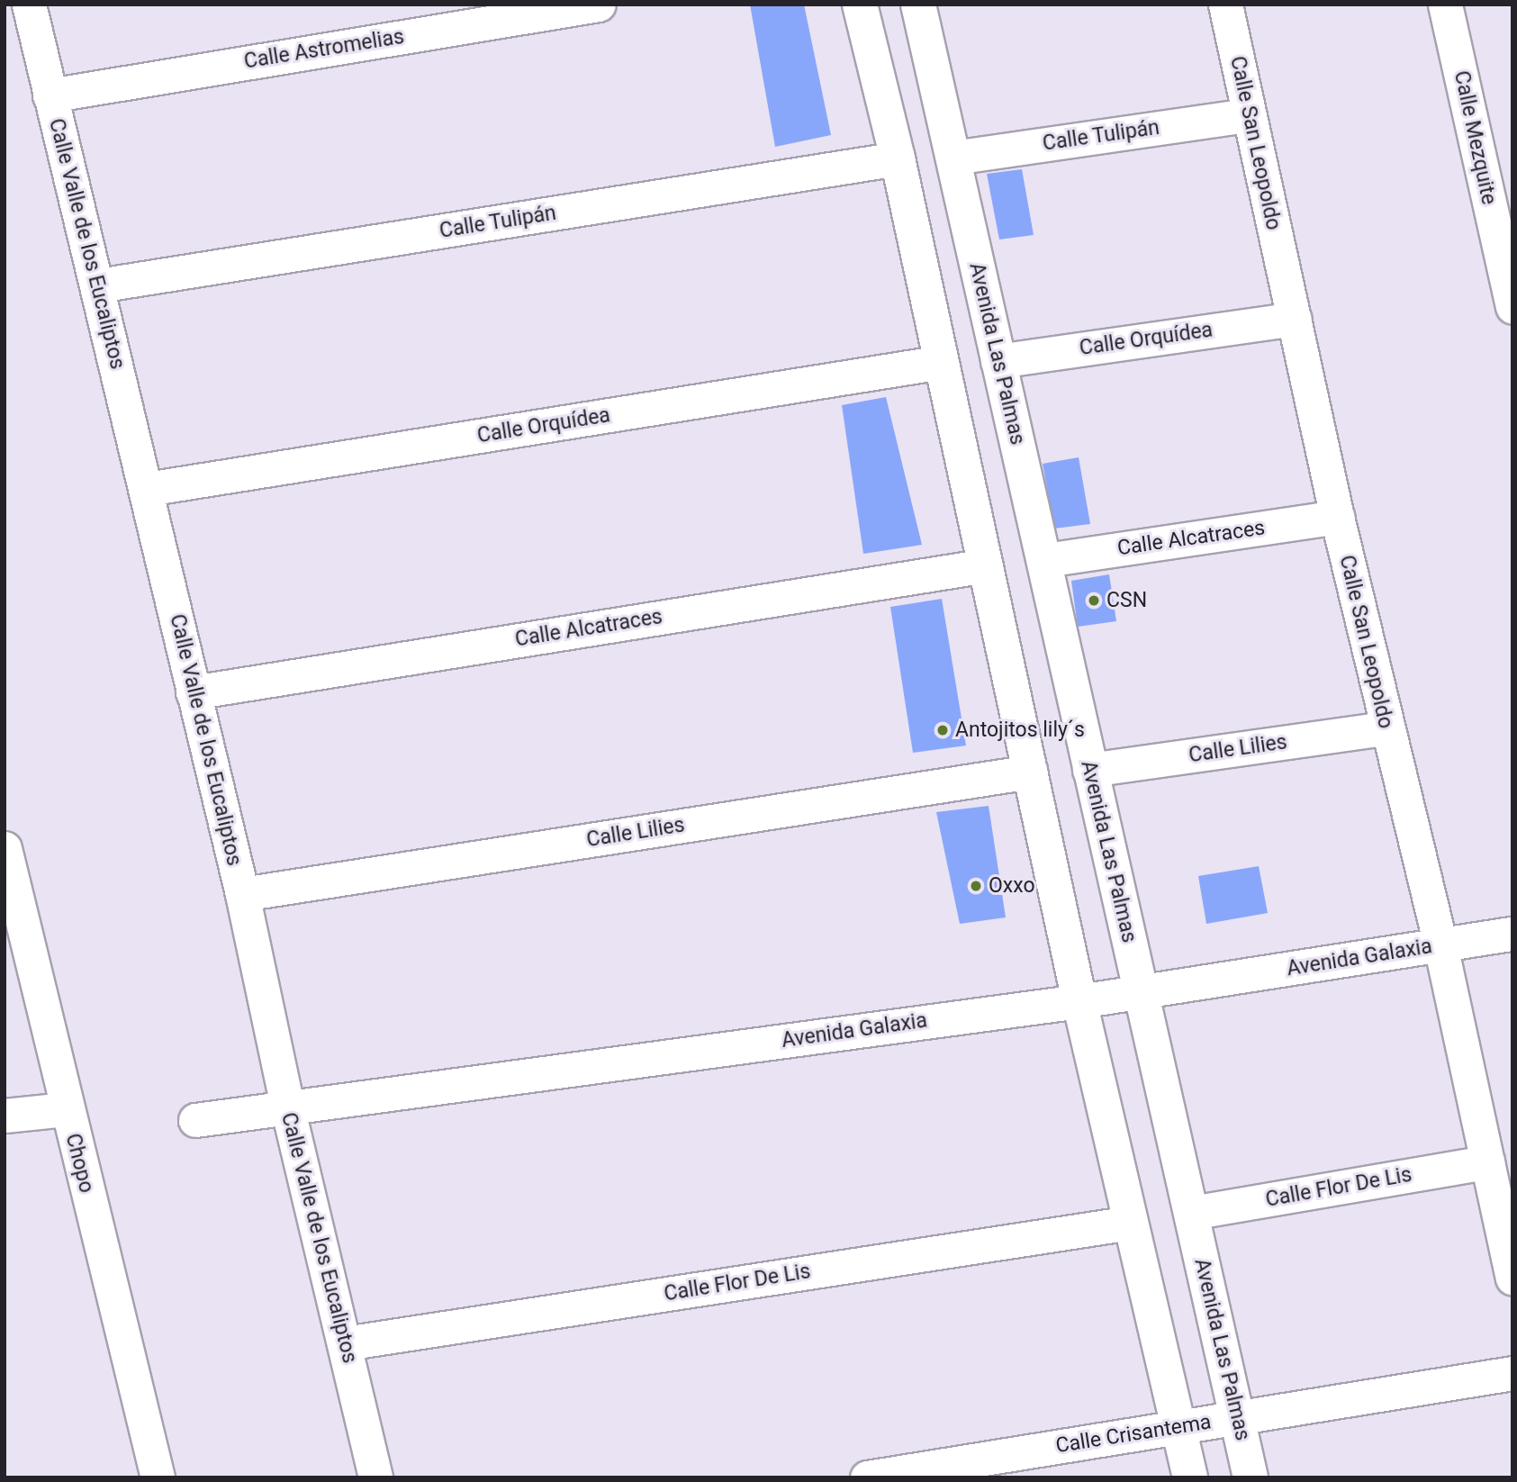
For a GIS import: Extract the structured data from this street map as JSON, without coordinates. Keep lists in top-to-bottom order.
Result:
{
  "streets": {
    "street": [
      "Calle Astromelias",
      "Calle Tulipán",
      "Calle Mezquite",
      "Calle San Leopoldo",
      "Calle Valle de los Eucaliptos",
      "Calle Orquídea",
      "Avenida Las Palmas",
      "Calle Alcatraces",
      "Calle Lilies",
      "Avenida Galaxia",
      "Chopo",
      "Calle Flor De Lis",
      "Calle Crisantema"
    ]
  },
  "crossings": [
    ["Calle Astromelias", "Calle Valle de los Eucaliptos"],
    ["Calle Tulipán", "Calle San Leopoldo"],
    ["Calle Tulipán", "Calle Valle de los Eucaliptos"],
    ["Calle Tulipán", "Avenida Las Palmas"],
    ["Calle San Leopoldo", "Calle Orquídea"],
    ["Calle San Leopoldo", "Calle Alcatraces"],
    ["Calle San Leopoldo", "Calle Lilies"],
    ["Calle San Leopoldo", "Avenida Galaxia"],
    ["Calle San Leopoldo", "Calle Flor De Lis"],
    ["Calle Valle de los Eucaliptos", "Calle Orquídea"],
    ["Calle Valle de los Eucaliptos", "Calle Alcatraces"],
    ["Calle Valle de los Eucaliptos", "Calle Lilies"],
    ["Calle Valle de los Eucaliptos", "Avenida Galaxia"],
    ["Calle Valle de los Eucaliptos", "Calle Flor De Lis"],
    ["Calle Orquídea", "Avenida Las Palmas"],
    ["Avenida Las Palmas", "Calle Alcatraces"],
    ["Avenida Las Palmas", "Calle Lilies"],
    ["Avenida Las Palmas", "Avenida Galaxia"],
    ["Avenida Las Palmas", "Calle Flor De Lis"],
    ["Avenida Las Palmas", "Calle Crisantema"]
  ],
  "places": ["CSN", "Antojitos lily´s", "Oxxo"]
}
